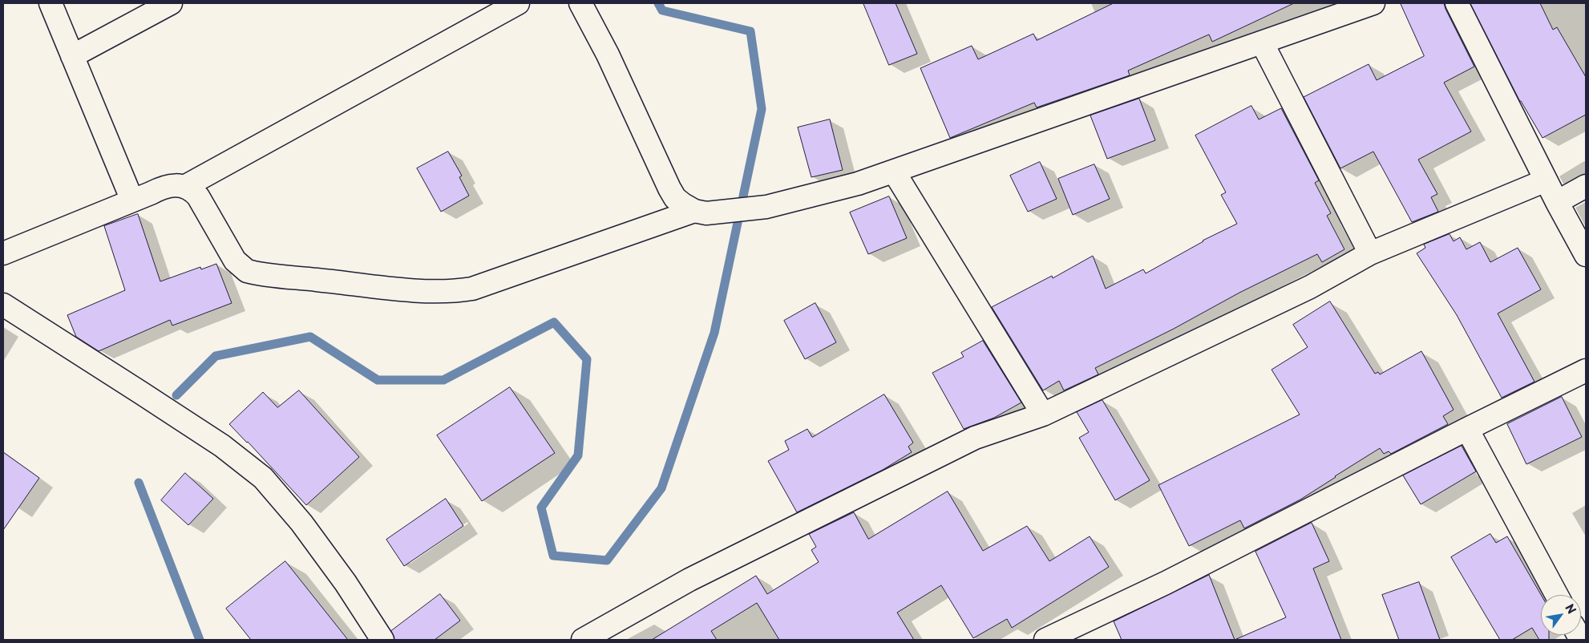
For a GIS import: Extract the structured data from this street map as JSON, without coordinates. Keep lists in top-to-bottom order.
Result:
{
  "north": "top right"
}
